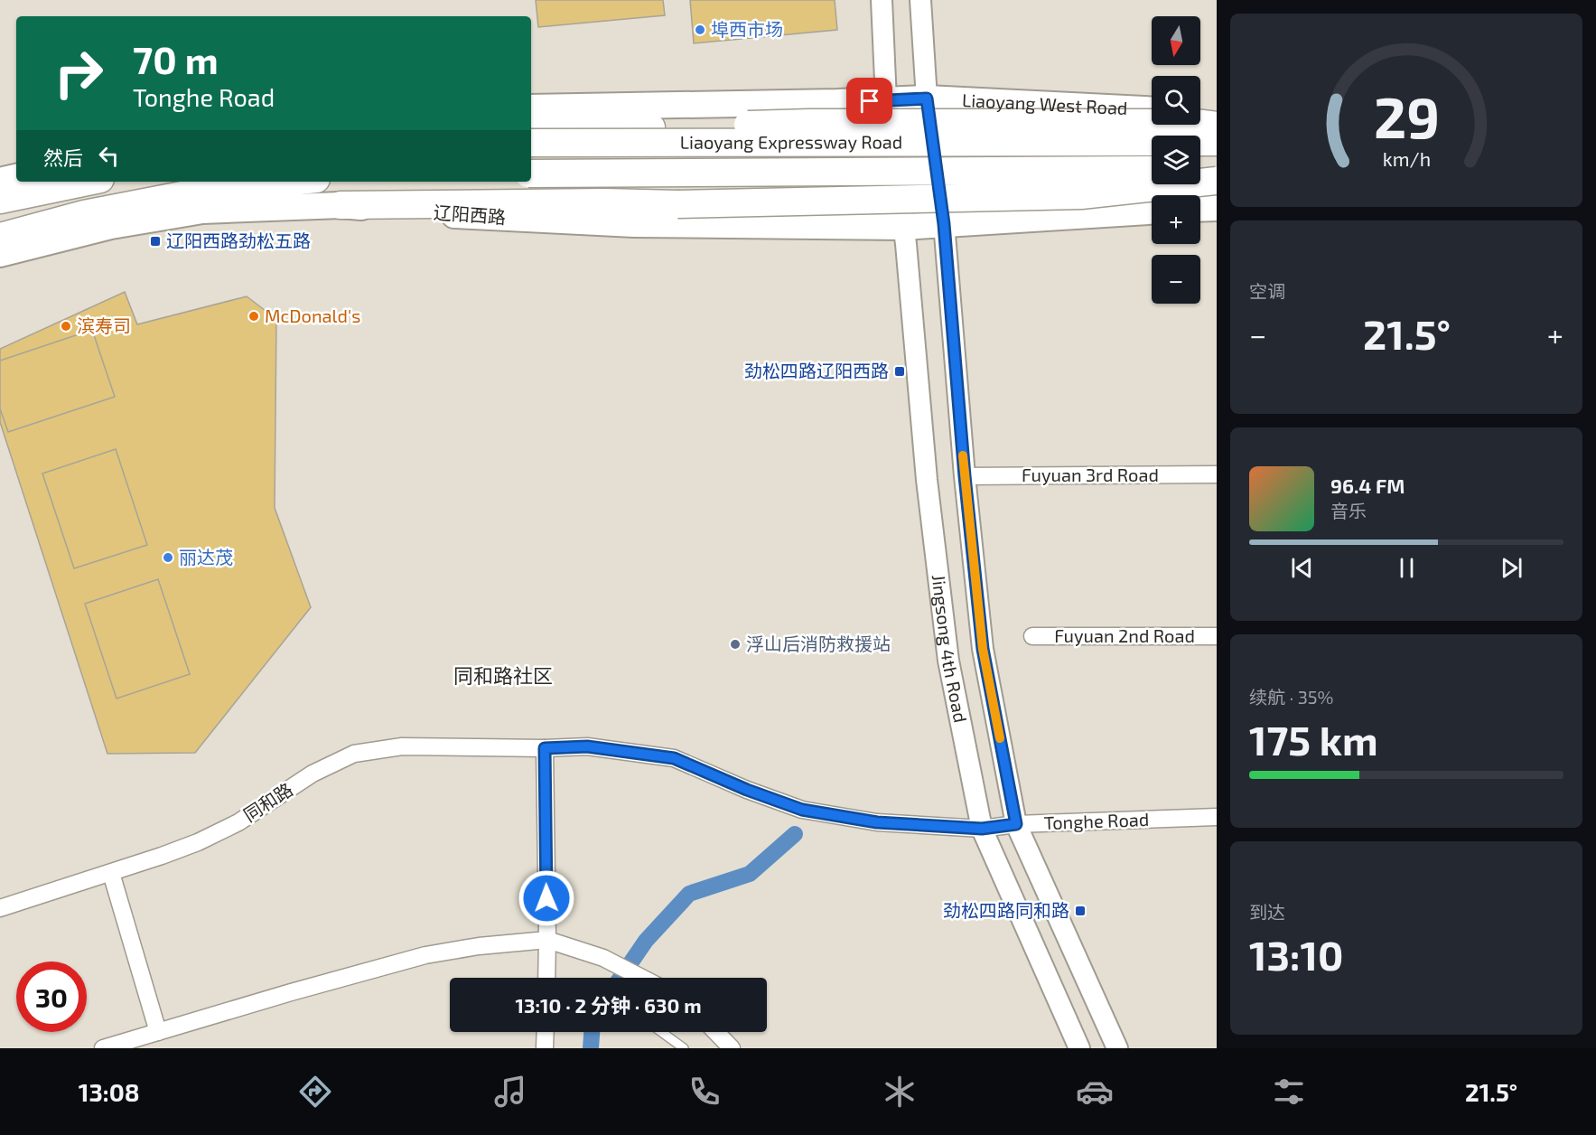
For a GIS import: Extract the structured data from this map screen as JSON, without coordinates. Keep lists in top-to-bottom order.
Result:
{
  "streets": {
    "highway": ["Liaoyang Expressway Road"],
    "main road": ["Liaoyang West Road", "辽阳西路"],
    "street": [
      "Fuyuan 3rd Road",
      "Fuyuan 2nd Road",
      "Jingsong 4th Road",
      "同和路",
      "Tonghe Road"
    ]
  },
  "crossings": [
    ["Liaoyang West Road", "Jingsong 4th Road"],
    ["辽阳西路", "Jingsong 4th Road"],
    ["Fuyuan 3rd Road", "Jingsong 4th Road"],
    ["Jingsong 4th Road", "Tonghe Road"],
    ["同和路", "Tonghe Road"]
  ],
  "districts": ["同和路社区"],
  "places": {
    "other": [
      "埠西市场",
      "McDonald's",
      "滨寿司",
      "丽达茂",
      "浮山后消防救援站"
    ],
    "transit": ["辽阳西路劲松五路", "劲松四路辽阳西路", "劲松四路同和路"]
  },
  "north": "bottom",
  "page": {
    "map_buttons": ["+", "−"],
    "turn": ["70 m", "Tonghe Road"],
    "then": "然后",
    "tile": [
      "空调",
      ["续航 · 35%", "175 km"],
      ["到达", "13:10"]
    ],
    "heat": ["−", "21.5°", "+"],
    "song": ["96.4 FM", "音乐"],
    "limit": "30",
    "trip": "13:10 · 2 分钟 · 630 m",
    "tabs": ["13:08", "21.5°"],
    "gauge": ["29", "km/h"]
  }
}
